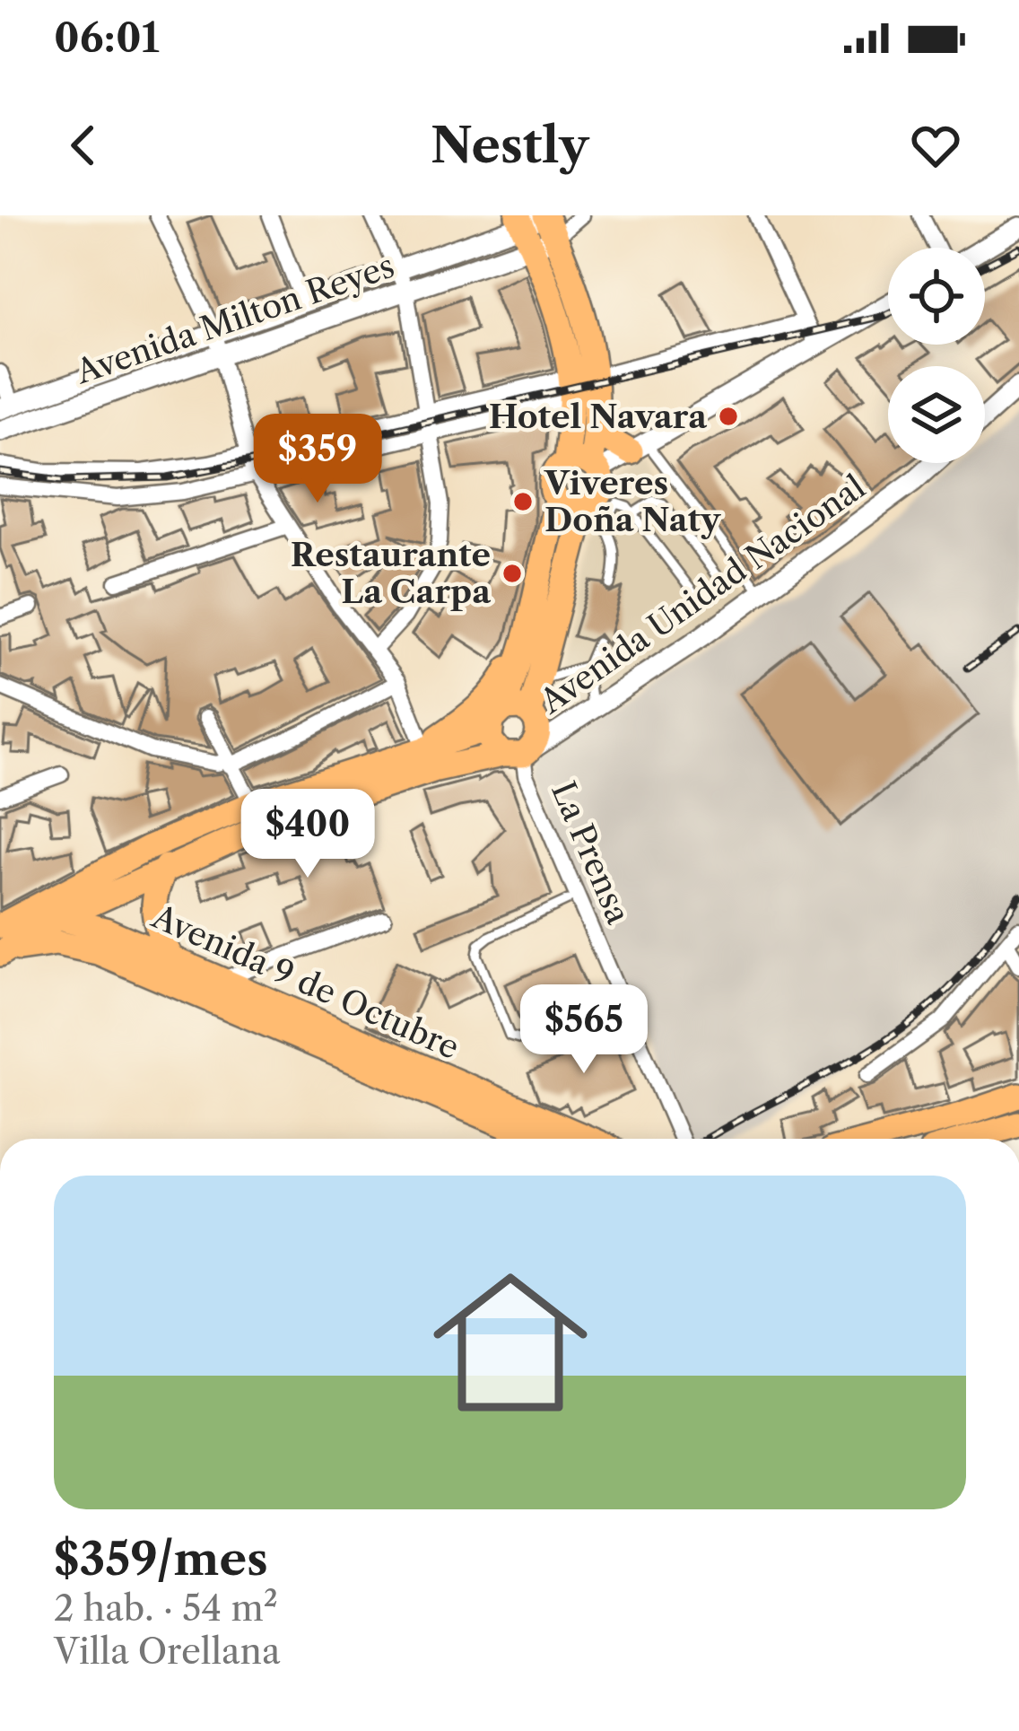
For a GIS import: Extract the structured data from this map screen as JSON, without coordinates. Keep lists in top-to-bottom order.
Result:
{
  "streets": {
    "main road": ["Avenida 9 de Octubre"],
    "street": ["Avenida Milton Reyes", "Avenida Unidad Nacional", "La Prensa"]
  },
  "crossings": [
    ["Avenida Unidad Nacional", "La Prensa"]
  ],
  "places": ["Hotel Navara", "Viveres Doña Naty", "Restaurante La Carpa"],
  "page": {
    "status": "06:01",
    "header": "Nestly",
    "price": ["$359", "$400", "$565"],
    "list": [
      {
        "name": "$359/mes",
        "note": "2 hab. · 54 m² · Villa Orellana"
      }
    ]
  }
}
